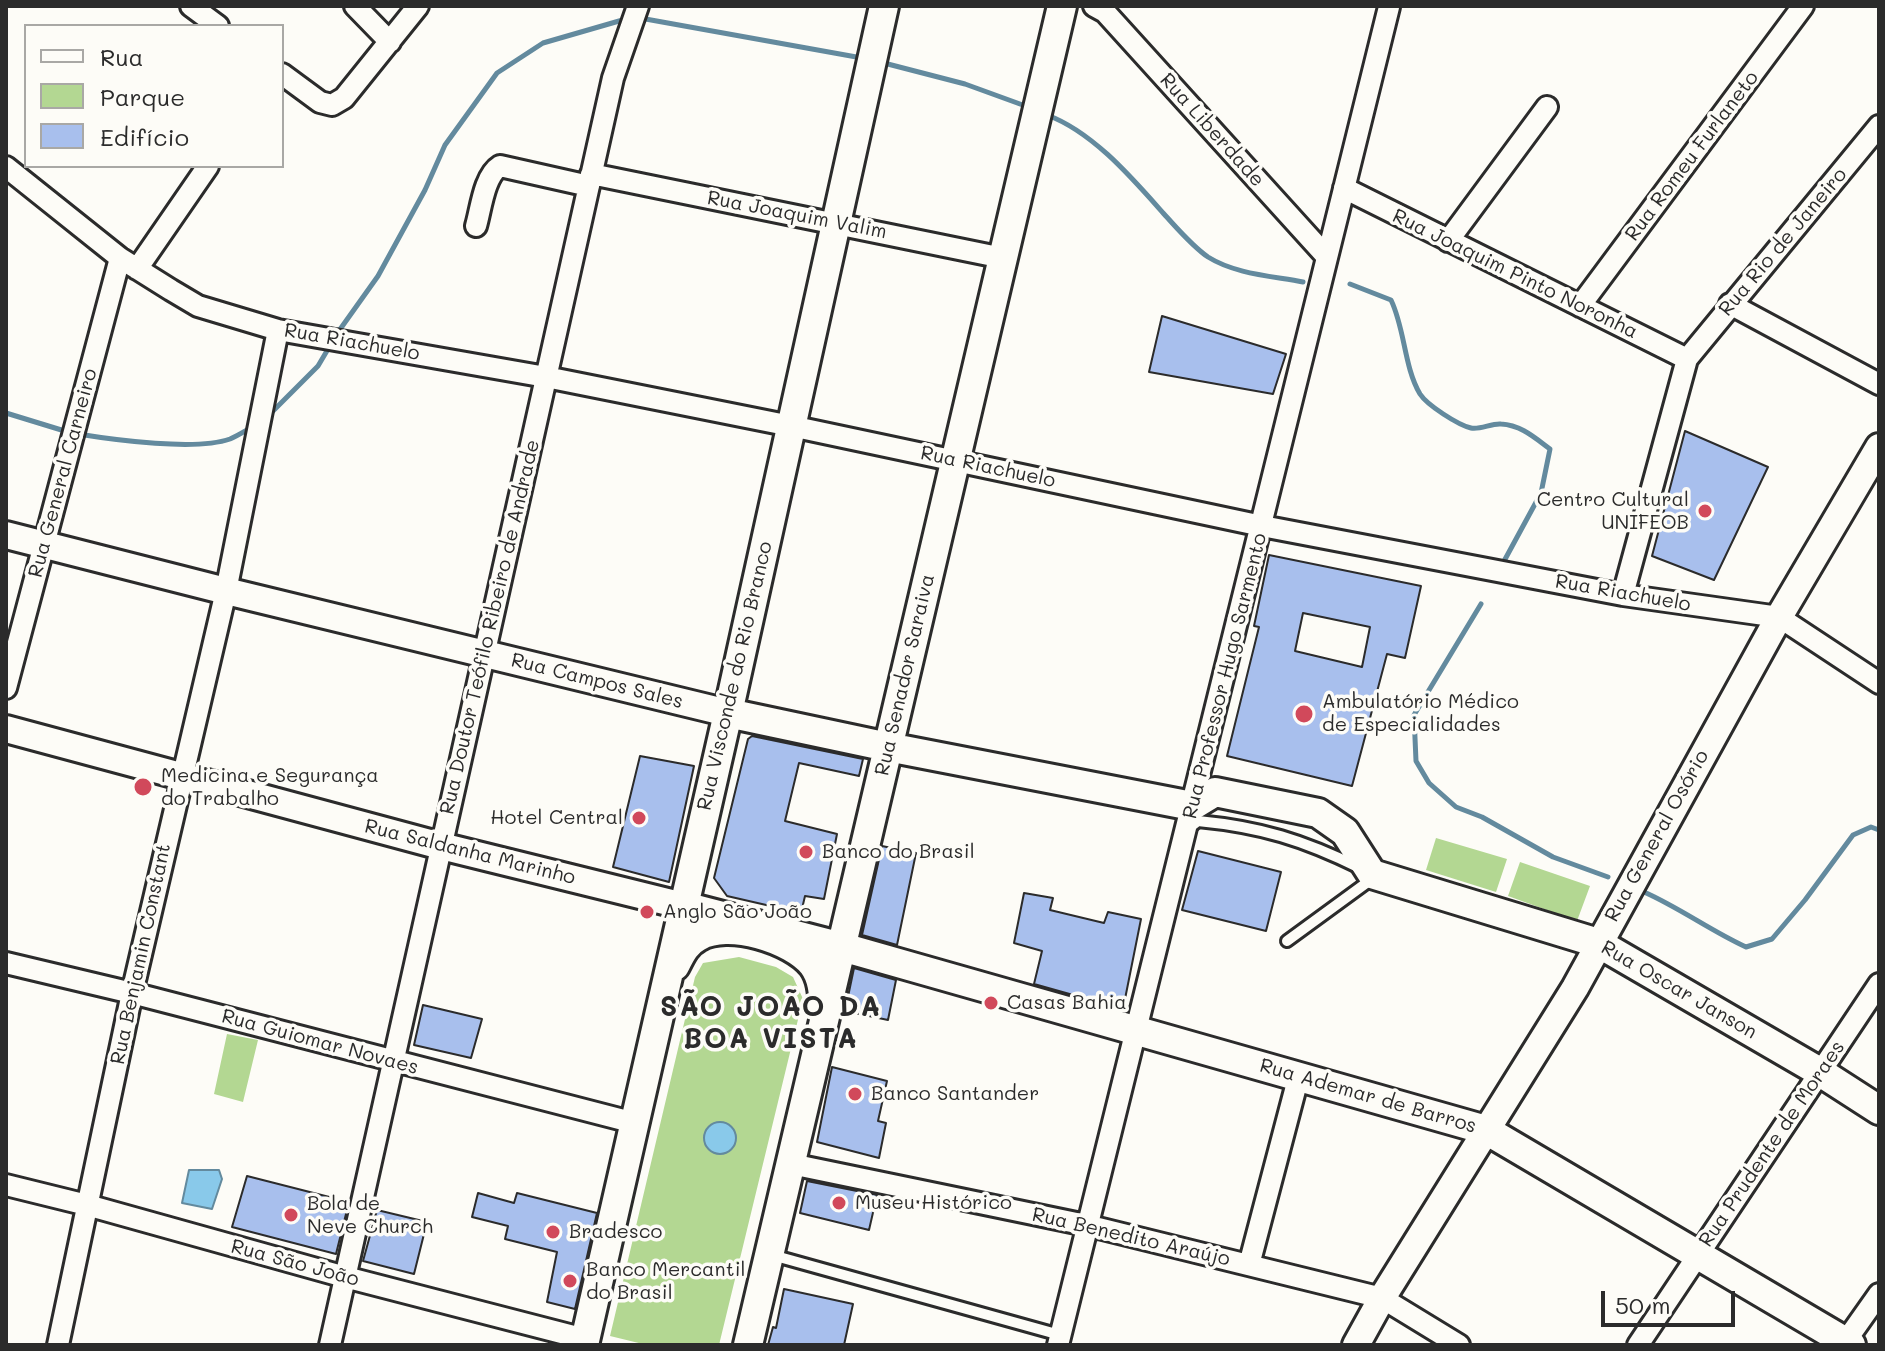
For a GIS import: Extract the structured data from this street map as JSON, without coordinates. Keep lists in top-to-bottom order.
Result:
{
  "streets": {
    "main road": [
      "Rua Senador Saraiva",
      "Rua Visconde do Rio Branco",
      "Rua Campos Sales",
      "Rua Saldanha Marinho",
      "Rua Oscar Janson",
      "Rua Ademar de Barros"
    ],
    "street": [
      "Rua Liberdade",
      "Rua Romeu Furlaneto",
      "Rua Joaquim Valim",
      "Rua Rio de Janeiro",
      "Rua Joaquim Pinto Noronha",
      "Rua Riachuelo",
      "Rua General Carneiro",
      "Rua Doutor Teófilo Ribeiro de Andrade",
      "Rua Professor Hugo Sarmento",
      "Rua General Osório",
      "Rua Benjamin Constant",
      "Rua Guiomar Novaes",
      "Rua Prudente de Moraes",
      "Rua Benedito Araújo",
      "Rua São João"
    ]
  },
  "crossings": [
    ["Rua Liberdade", "Rua Professor Hugo Sarmento"],
    ["Rua Romeu Furlaneto", "Rua Joaquim Pinto Noronha"],
    ["Rua Joaquim Valim", "Rua Doutor Teófilo Ribeiro de Andrade"],
    ["Rua Joaquim Valim", "Rua Senador Saraiva"],
    ["Rua Joaquim Valim", "Rua Visconde do Rio Branco"],
    ["Rua Rio de Janeiro", "Rua Joaquim Pinto Noronha"],
    ["Rua Joaquim Pinto Noronha", "Rua Professor Hugo Sarmento"],
    ["Rua Riachuelo", "Rua General Carneiro"],
    ["Rua Riachuelo", "Rua Doutor Teófilo Ribeiro de Andrade"],
    ["Rua Riachuelo", "Rua Senador Saraiva"],
    ["Rua Riachuelo", "Rua Visconde do Rio Branco"],
    ["Rua Riachuelo", "Rua Professor Hugo Sarmento"],
    ["Rua Riachuelo", "Rua General Osório"],
    ["Rua Riachuelo", "Rua Benjamin Constant"],
    ["Rua General Carneiro", "Rua Campos Sales"],
    ["Rua Doutor Teófilo Ribeiro de Andrade", "Rua Campos Sales"],
    ["Rua Doutor Teófilo Ribeiro de Andrade", "Rua Saldanha Marinho"],
    ["Rua Doutor Teófilo Ribeiro de Andrade", "Rua Guiomar Novaes"],
    ["Rua Doutor Teófilo Ribeiro de Andrade", "Rua São João"],
    ["Rua Senador Saraiva", "Rua Campos Sales"],
    ["Rua Senador Saraiva", "Rua Saldanha Marinho"],
    ["Rua Senador Saraiva", "Rua Ademar de Barros"],
    ["Rua Senador Saraiva", "Rua Benedito Araújo"],
    ["Rua Visconde do Rio Branco", "Rua Campos Sales"],
    ["Rua Visconde do Rio Branco", "Rua Saldanha Marinho"],
    ["Rua Visconde do Rio Branco", "Rua Guiomar Novaes"],
    ["Rua Visconde do Rio Branco", "Rua São João"],
    ["Rua Professor Hugo Sarmento", "Rua Campos Sales"],
    ["Rua Professor Hugo Sarmento", "Rua Ademar de Barros"],
    ["Rua Professor Hugo Sarmento", "Rua Benedito Araújo"],
    ["Rua Campos Sales", "Rua Benjamin Constant"],
    ["Rua General Osório", "Rua Oscar Janson"],
    ["Rua General Osório", "Rua Ademar de Barros"],
    ["Rua General Osório", "Rua Benedito Araújo"],
    ["Rua Saldanha Marinho", "Rua Benjamin Constant"],
    ["Rua Saldanha Marinho", "Rua Ademar de Barros"],
    ["Rua Benjamin Constant", "Rua Guiomar Novaes"],
    ["Rua Benjamin Constant", "Rua São João"],
    ["Rua Oscar Janson", "Rua Prudente de Moraes"],
    ["Rua Ademar de Barros", "Rua Prudente de Moraes"]
  ],
  "districts": ["SÃO JOÃO DA BOA VISTA"],
  "places": [
    "Centro Cultural UNIFEOB",
    "Ambulatório Médico de Especialidades",
    "Medicina e Segurança do Trabalho",
    "Hotel Central",
    "Banco do Brasil",
    "Anglo São João",
    "Casas Bahia",
    "Banco Santander",
    "Museu Histórico",
    "Bola de Neve Church",
    "Bradesco",
    "Banco Mercantil do Brasil"
  ],
  "legend": ["Rua", "Parque", "Edifício"],
  "scale_bar": "50 m"
}
